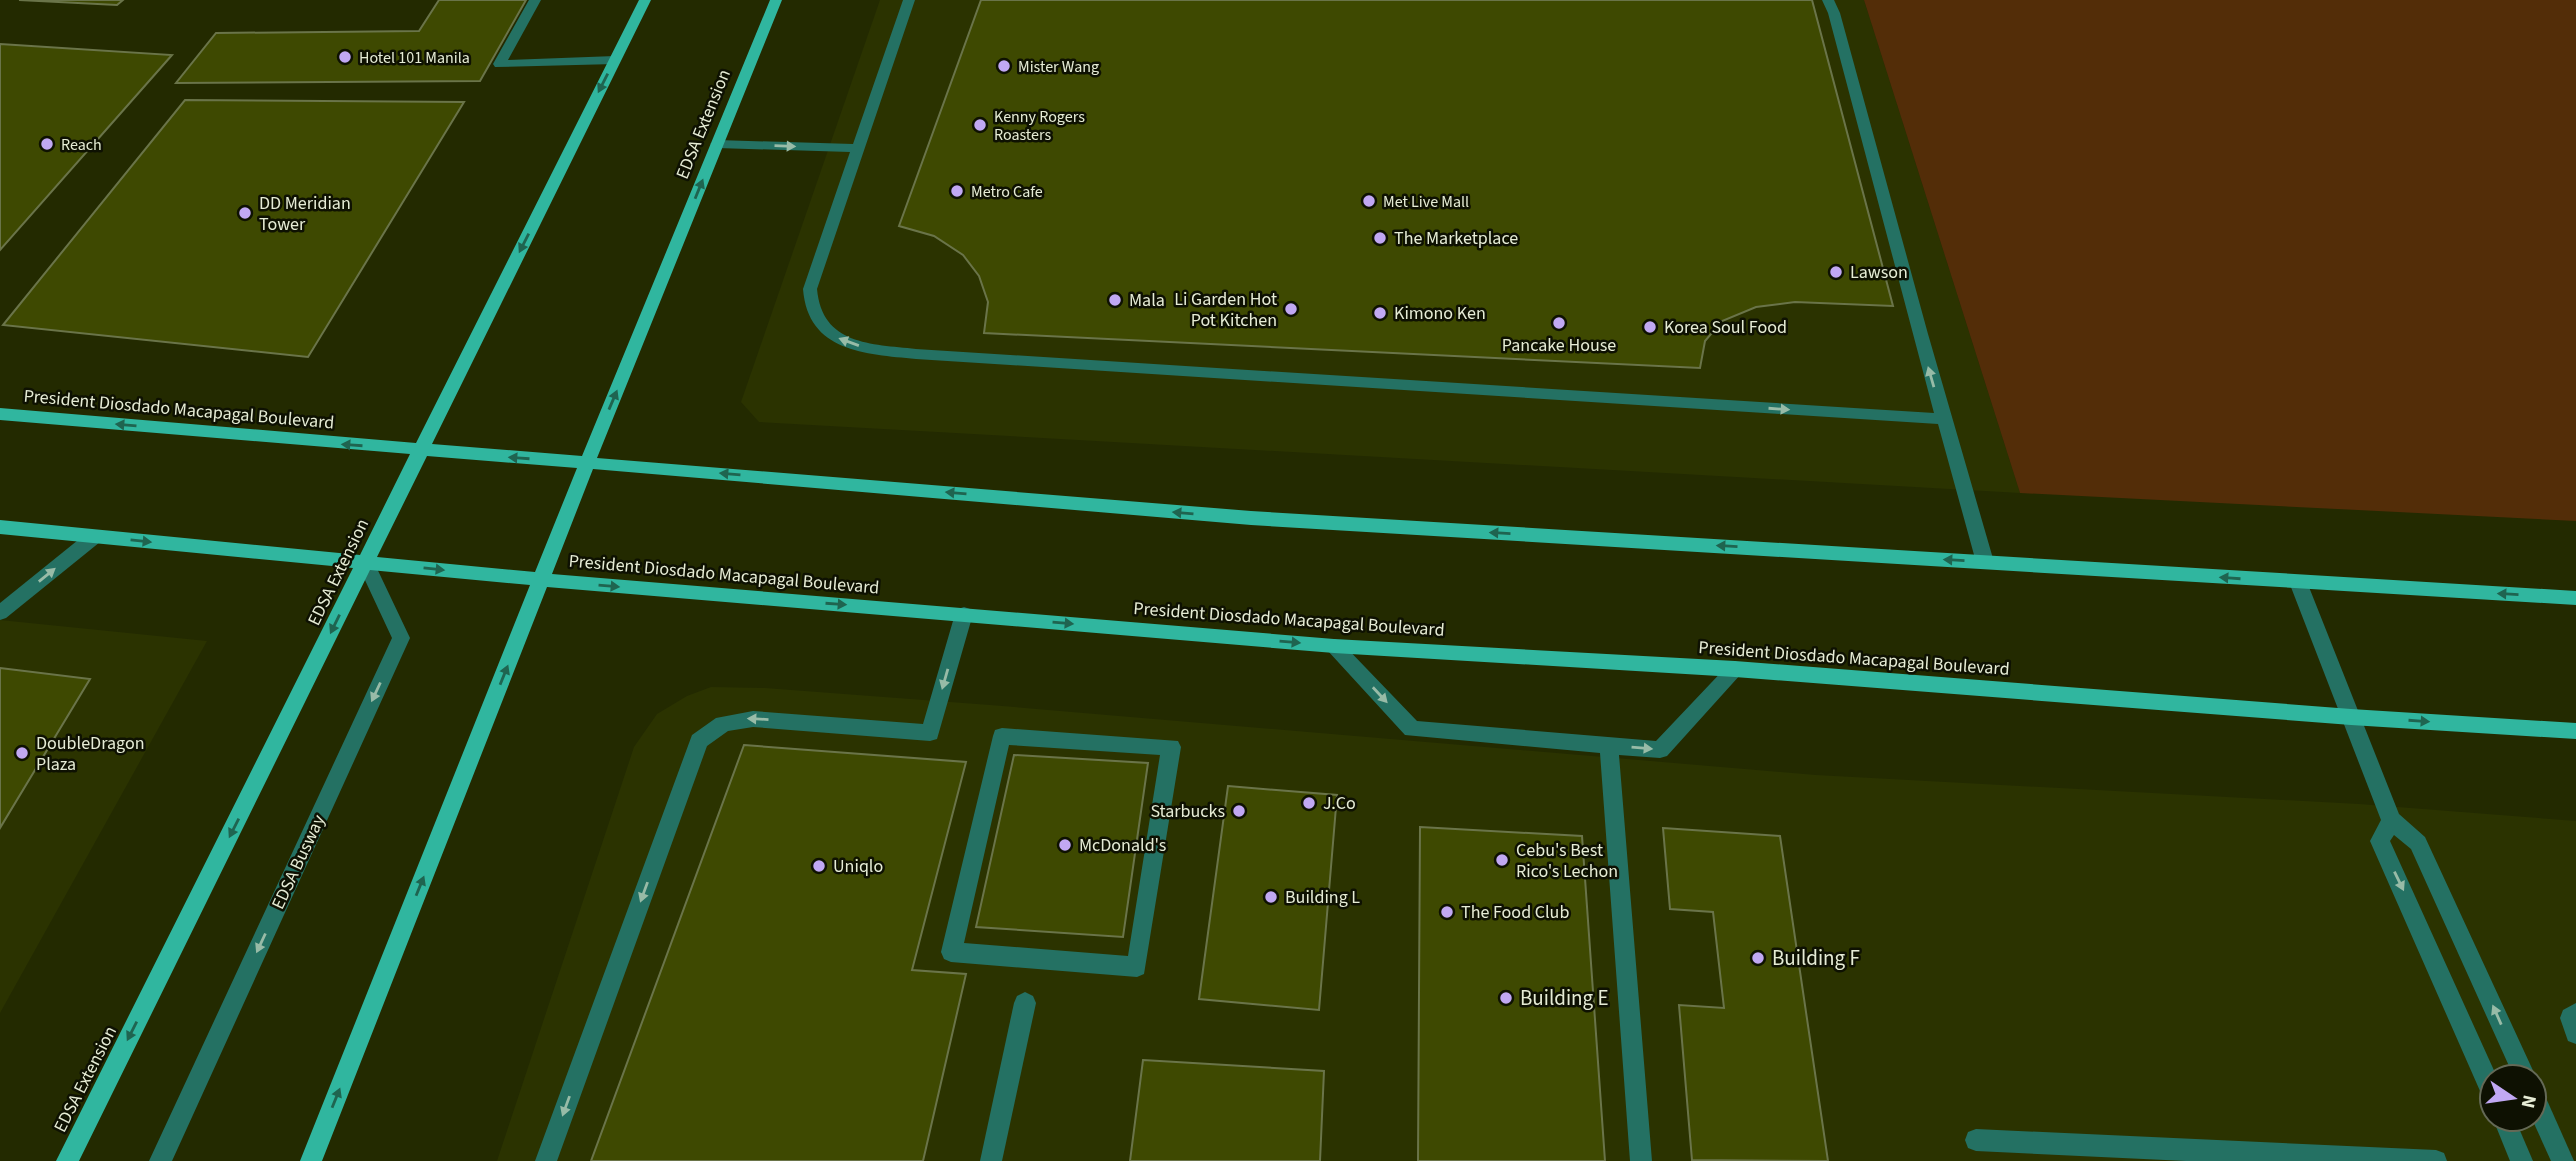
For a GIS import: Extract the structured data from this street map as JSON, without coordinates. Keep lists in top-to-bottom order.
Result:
{
  "streets": {
    "main road": ["EDSA Extension", "President Diosdado Macapagal Boulevard"],
    "street": ["EDSA Busway"]
  },
  "crossings": [
    ["EDSA Extension", "President Diosdado Macapagal Boulevard"],
    ["EDSA Extension", "EDSA Busway"],
    ["President Diosdado Macapagal Boulevard", "EDSA Busway"]
  ],
  "one_way": ["EDSA Busway"],
  "places": [
    "Hotel 101 Manila",
    "Mister Wang",
    "Kenny Rogers Roasters",
    "Reach",
    "Metro Cafe",
    "Met Live Mall",
    "DD Meridian Tower",
    "The Marketplace",
    "Lawson",
    "Mala",
    "Li Garden Hot Pot Kitchen",
    "Kimono Ken",
    "Pancake House",
    "Korea Soul Food",
    "DoubleDragon Plaza",
    "J.Co",
    "Starbucks",
    "McDonald's",
    "Cebu's Best Rico's Lechon",
    "Uniqlo",
    "Building L",
    "The Food Club",
    "Building F",
    "Building E"
  ],
  "north": "right"
}
